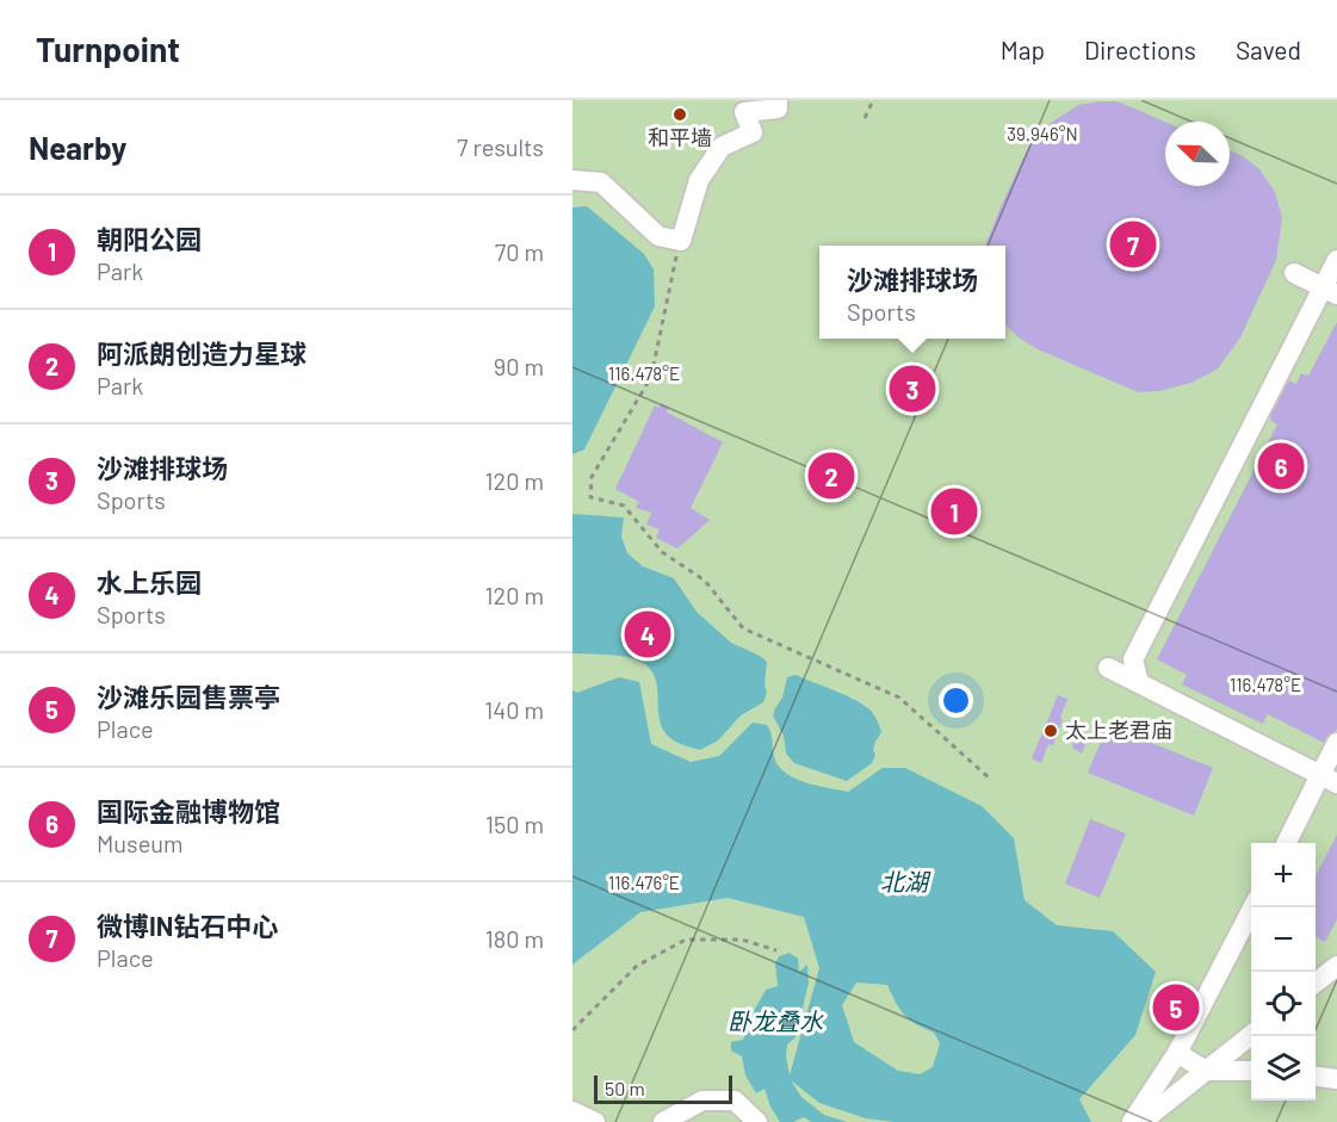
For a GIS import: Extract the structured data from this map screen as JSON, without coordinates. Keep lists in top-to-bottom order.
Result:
{
  "water": ["北湖", "卧龙叠水"],
  "places": ["和平墙", "太上老君庙"],
  "scale_bar": "50 m",
  "north": "top left",
  "page": {
    "header": "Turnpoint",
    "nav": ["Map", "Directions", "Saved"],
    "heading": ["Nearby", "7 results"],
    "list": [
      {
        "mark": "1",
        "name": "朝阳公园",
        "note": "Park",
        "value": "70 m"
      },
      {
        "mark": "2",
        "name": "阿派朗创造力星球",
        "note": "Park",
        "value": "90 m"
      },
      {
        "mark": "3",
        "name": "沙滩排球场",
        "note": "Sports",
        "value": "120 m"
      },
      {
        "mark": "4",
        "name": "水上乐园",
        "note": "Sports",
        "value": "120 m"
      },
      {
        "mark": "5",
        "name": "沙滩乐园售票亭",
        "note": "Place",
        "value": "140 m"
      },
      {
        "mark": "6",
        "name": "国际金融博物馆",
        "note": "Museum",
        "value": "150 m"
      },
      {
        "mark": "7",
        "name": "微博IN钻石中心",
        "note": "Place",
        "value": "180 m"
      }
    ],
    "pins": [
      "7",
      "3",
      "6",
      "2",
      "1",
      "4",
      "5"
    ],
    "popup": ["沙滩排球场", "Sports"],
    "map_buttons": ["+", "−"],
    "scale": "50 m"
  },
  "coordinates": ["39.946°N", "116.478°E", "116.476°E"]
}
